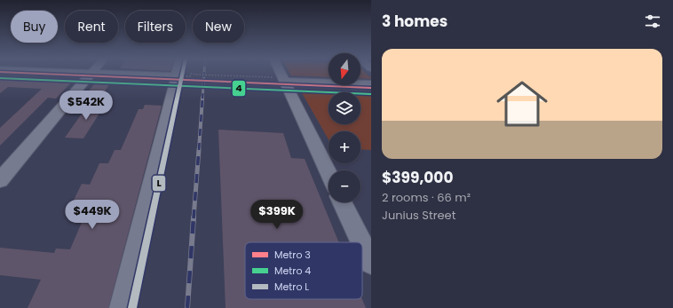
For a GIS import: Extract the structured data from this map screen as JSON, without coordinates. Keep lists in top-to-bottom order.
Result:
{
  "lines": ["metro line 3", "metro line L", "metro line 4"],
  "legend": ["Metro 3", "Metro 4", "Metro L"],
  "north": "bottom",
  "page": {
    "heading": "3 homes",
    "chip": [
      "Buy",
      "Rent",
      "Filters",
      "New"
    ],
    "list": [
      {
        "name": "$399,000",
        "note": "2 rooms · 66 m² · Junius Street"
      }
    ],
    "map_buttons": ["+", "−"],
    "price": ["$542K", "$449K", "$399K"]
  }
}
